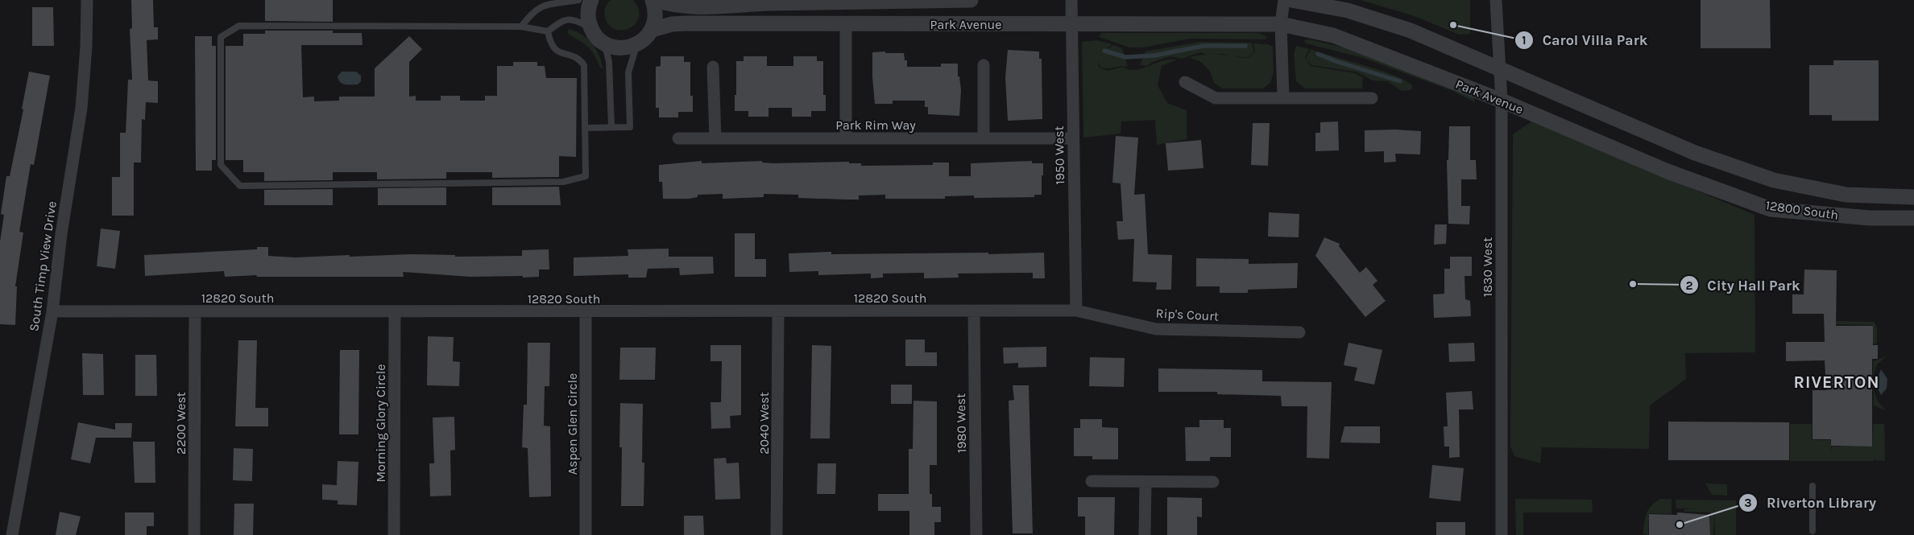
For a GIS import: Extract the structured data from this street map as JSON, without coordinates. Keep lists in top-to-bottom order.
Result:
{
  "streets": {
    "street": [
      "Park Avenue",
      "Park Rim Way",
      "1950 West",
      "12800 South",
      "South Timp View Drive",
      "1830 West",
      "12820 South",
      "Rip's Court",
      "2200 West",
      "Morning Glory Circle",
      "2040 West",
      "1980 West",
      "Aspen Glen Circle"
    ]
  },
  "crossings": [
    ["Park Avenue", "1950 West"],
    ["Park Avenue", "12800 South"],
    ["Park Avenue", "1830 West"],
    ["Park Rim Way", "1950 West"],
    ["1950 West", "12820 South"],
    ["1950 West", "Rip's Court"],
    ["12800 South", "1830 West"],
    ["South Timp View Drive", "12820 South"],
    ["12820 South", "Rip's Court"],
    ["12820 South", "2200 West"],
    ["12820 South", "Morning Glory Circle"],
    ["12820 South", "2040 West"],
    ["12820 South", "1980 West"],
    ["12820 South", "Aspen Glen Circle"]
  ],
  "districts": ["RIVERTON"],
  "places": ["Carol Villa Park", "City Hall Park", "Riverton Library"]
}
